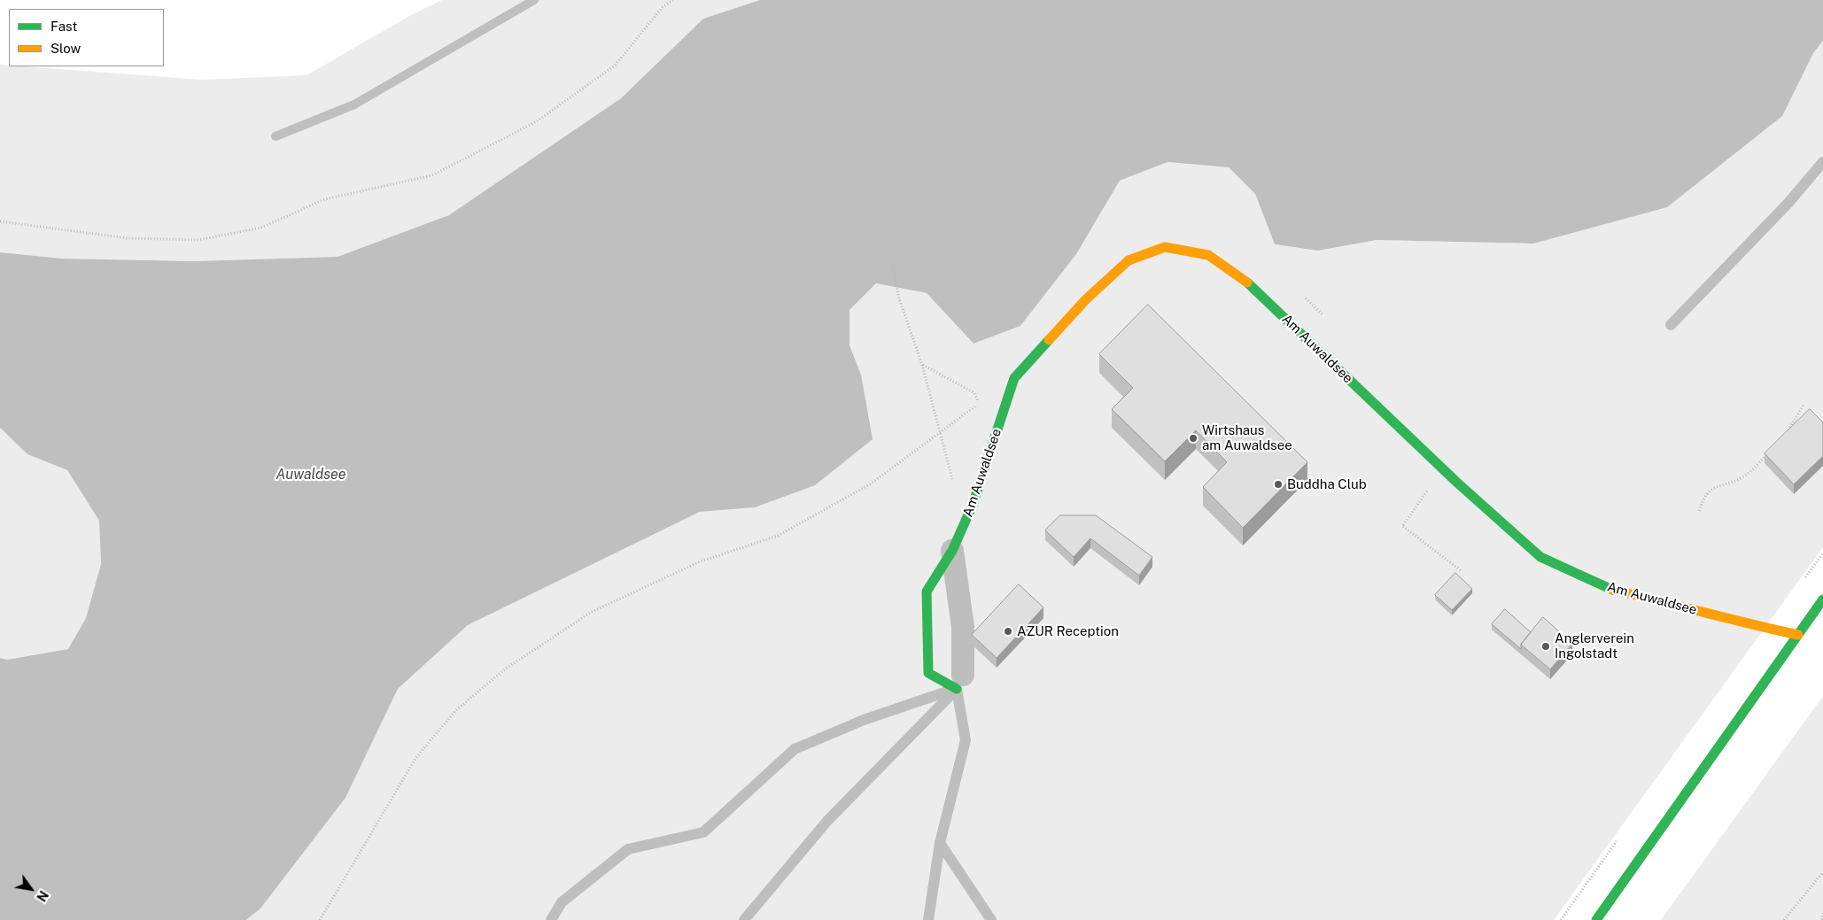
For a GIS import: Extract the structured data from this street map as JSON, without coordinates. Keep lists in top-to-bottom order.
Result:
{
  "streets": {
    "street": ["Am Auwaldsee"]
  },
  "water": ["Auwaldsee"],
  "places": [
    "Wirtshaus am Auwaldsee",
    "Buddha Club",
    "AZUR Reception",
    "Anglerverein Ingolstadt"
  ],
  "legend": ["Fast", "Slow"],
  "north": "bottom right"
}
